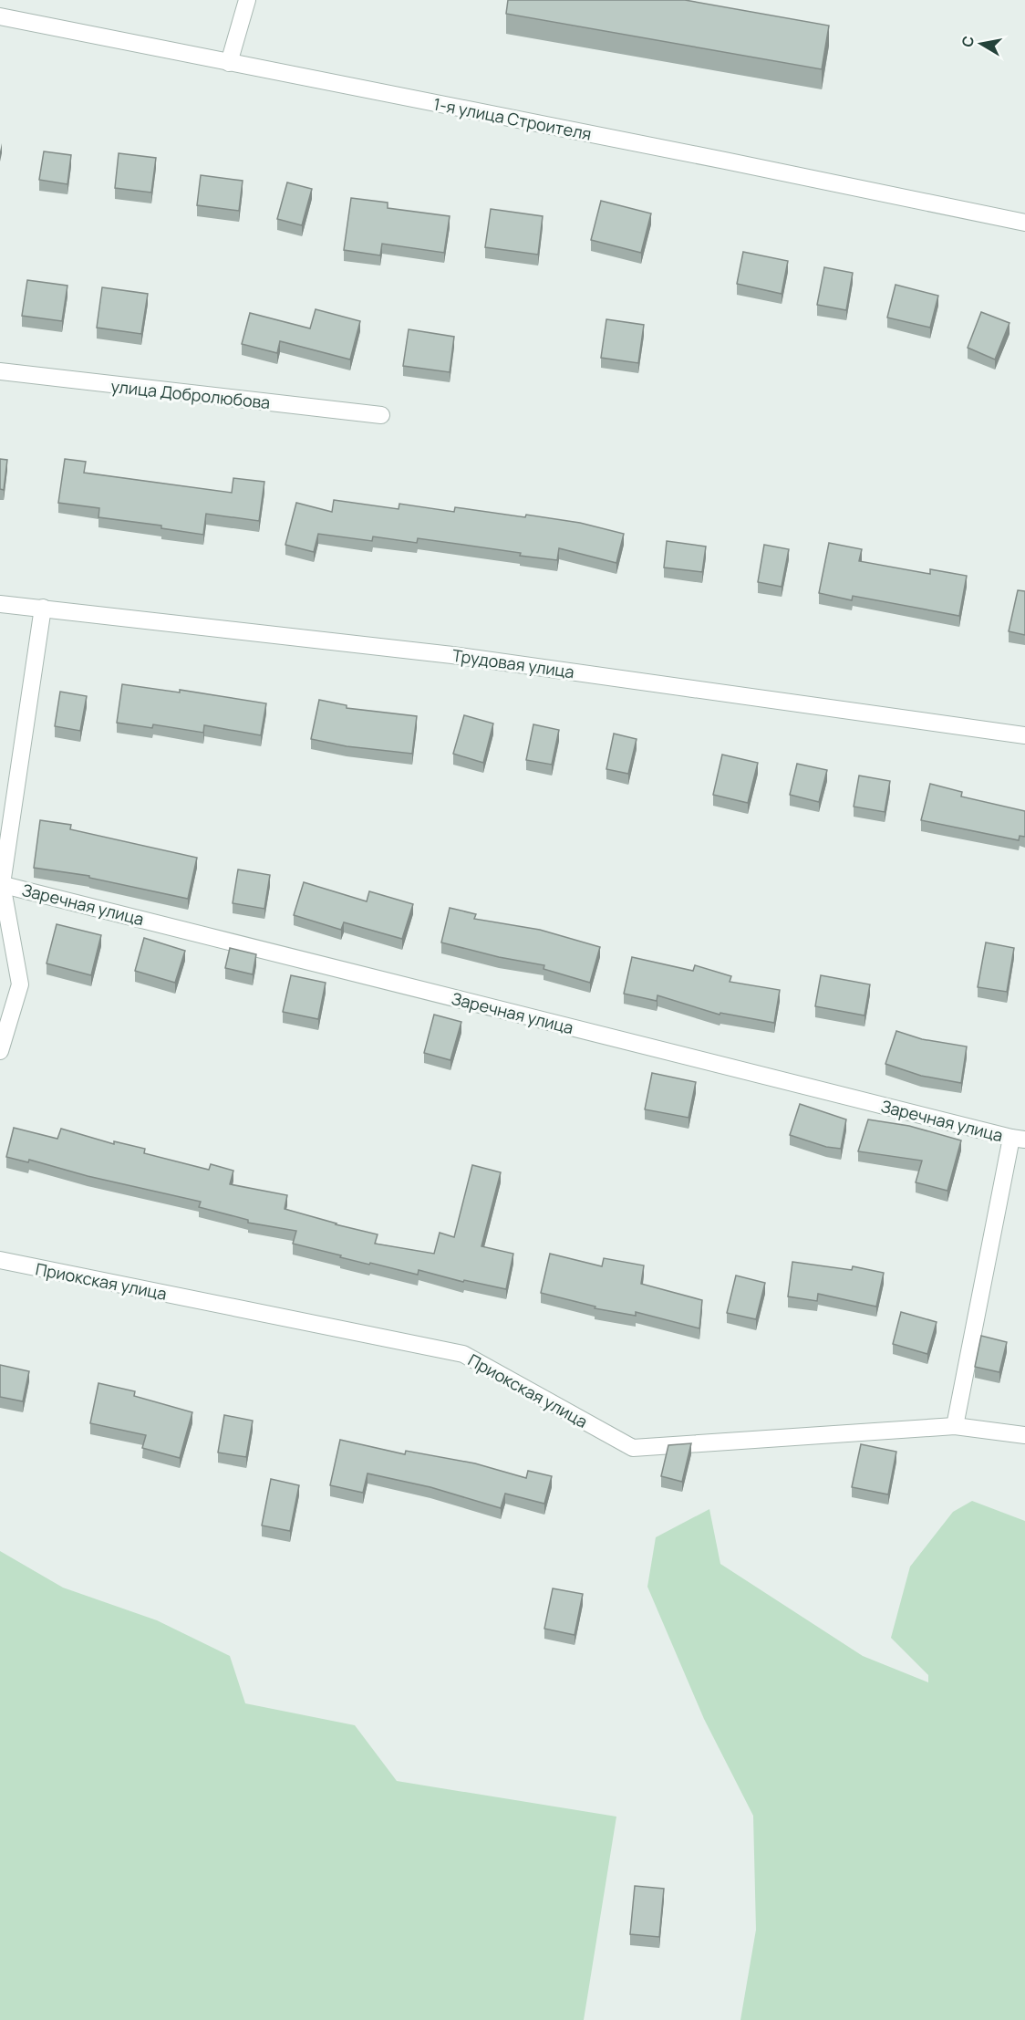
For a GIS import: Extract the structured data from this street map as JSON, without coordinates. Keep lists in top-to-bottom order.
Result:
{
  "streets": {
    "street": [
      "1-я улица Строителя",
      "улица Добролюбова",
      "Трудовая улица",
      "Заречная улица",
      "Приокская улица"
    ]
  },
  "north": "left"
}
